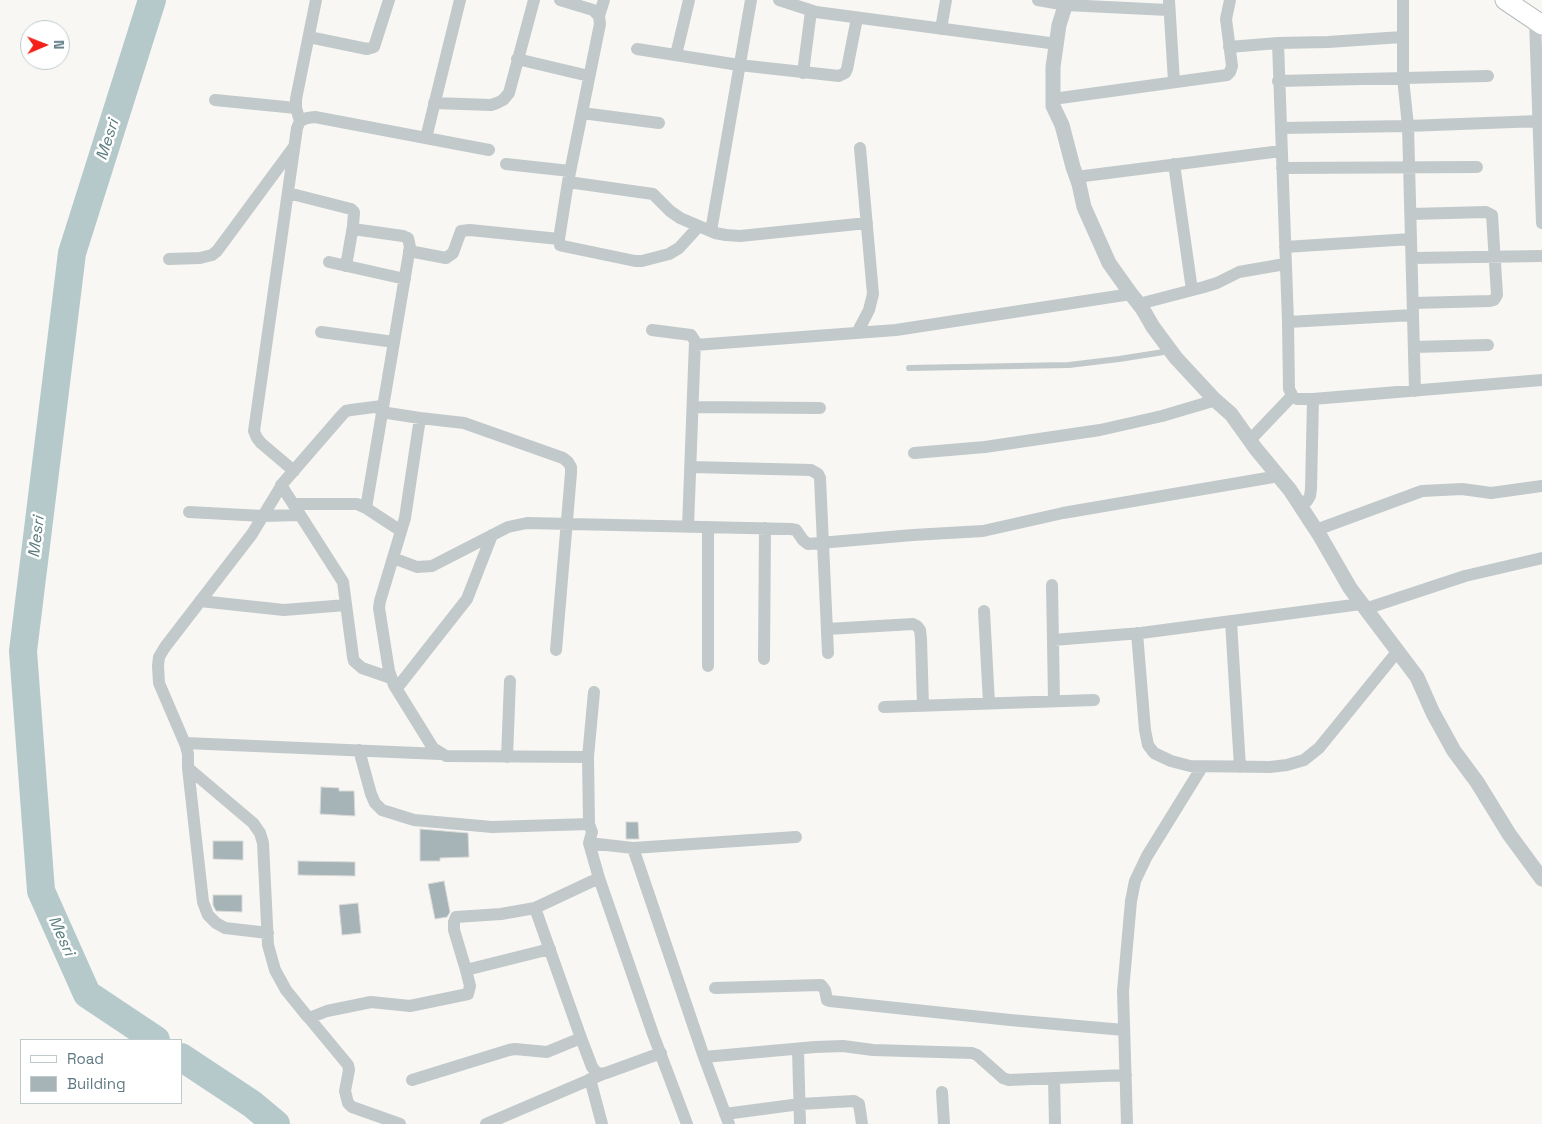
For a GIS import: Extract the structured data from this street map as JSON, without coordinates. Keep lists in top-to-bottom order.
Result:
{
  "water": ["Mesri"],
  "legend": ["Road", "Building"],
  "north": "right"
}
